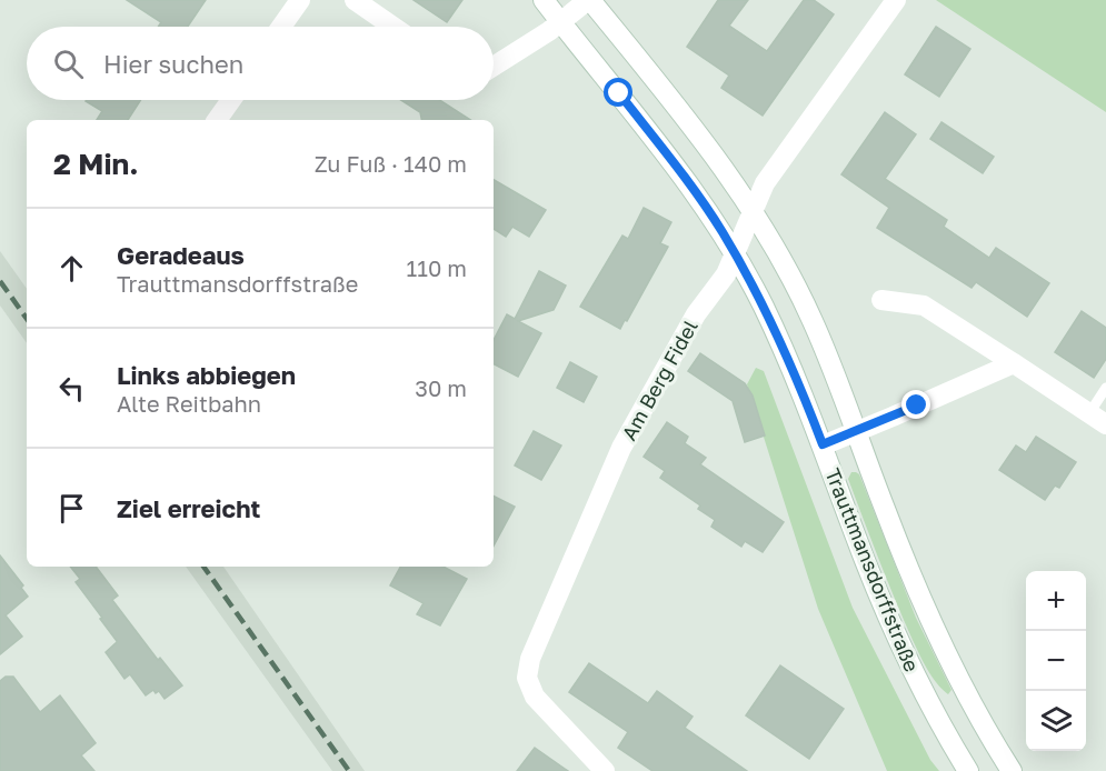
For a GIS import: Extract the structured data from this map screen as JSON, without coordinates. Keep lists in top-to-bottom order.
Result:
{
  "streets": {
    "street": ["Am Berg Fidel", "Trauttmansdorffstraße"]
  },
  "crossings": [
    ["Am Berg Fidel", "Trauttmansdorffstraße"]
  ],
  "page": {
    "search": "Hier suchen",
    "heading": ["2 Min.", "Zu Fuß · 140 m"],
    "list": [
      ["Geradeaus", "Trauttmansdorffstraße", "110 m"],
      ["Links abbiegen", "Alte Reitbahn", "30 m"],
      "Ziel erreicht"
    ],
    "map_buttons": ["+", "−"]
  }
}
